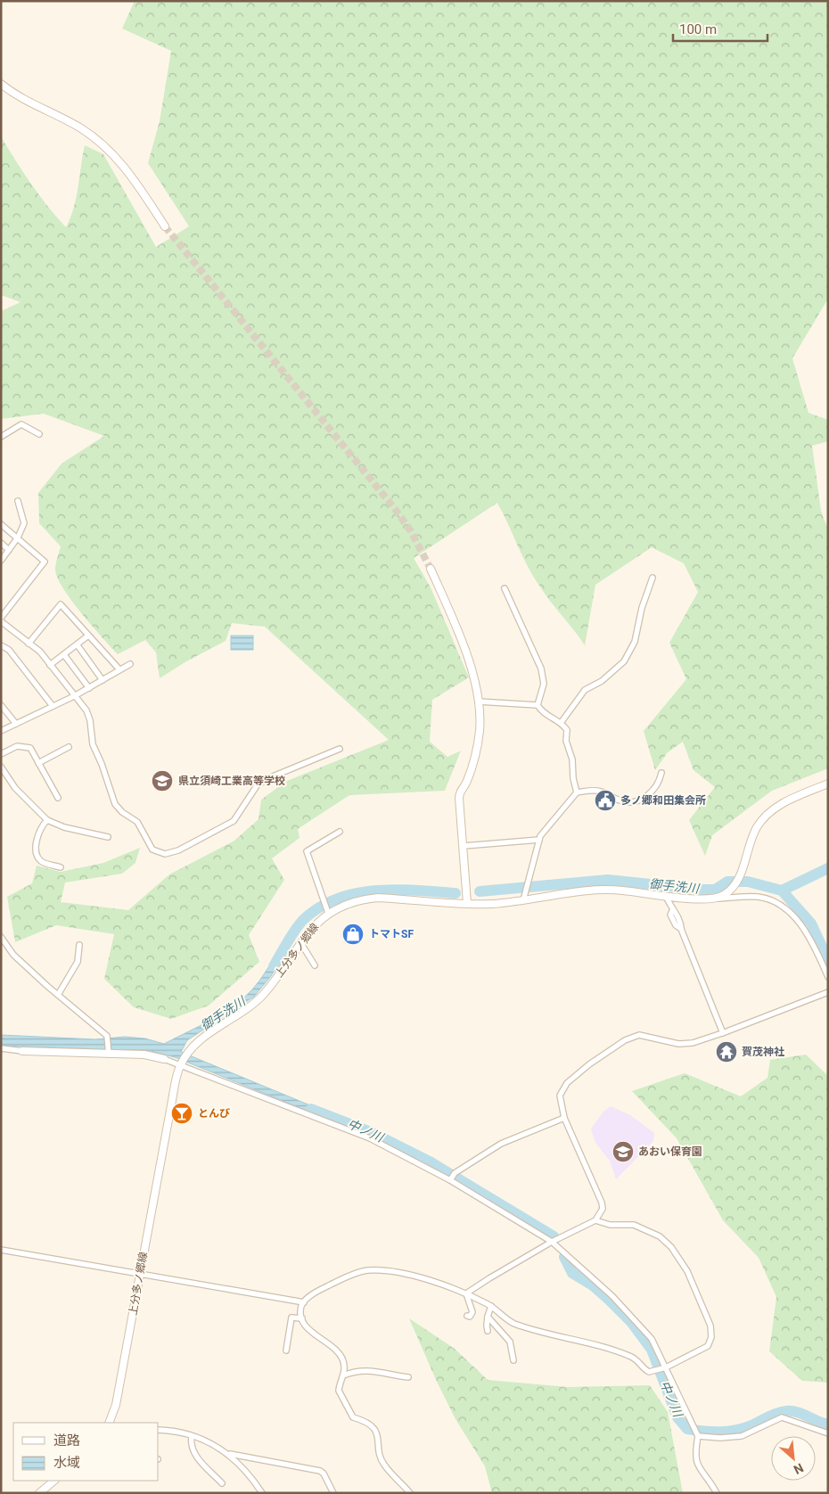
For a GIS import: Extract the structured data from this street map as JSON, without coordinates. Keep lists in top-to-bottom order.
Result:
{
  "streets": {
    "main road": ["上分多ノ郷線"]
  },
  "water": ["御手洗川", "中ノ川"],
  "places": {
    "school or university": ["県立須崎工業高等学校", "あおい保育園"],
    "public building": ["多ノ郷和田集会所"],
    "shop": ["トマトSF"],
    "temple": ["賀茂神社"],
    "bar": ["とんび"]
  },
  "legend": ["道路", "水域"],
  "scale_bar": "100 m",
  "north": "bottom right"
}
